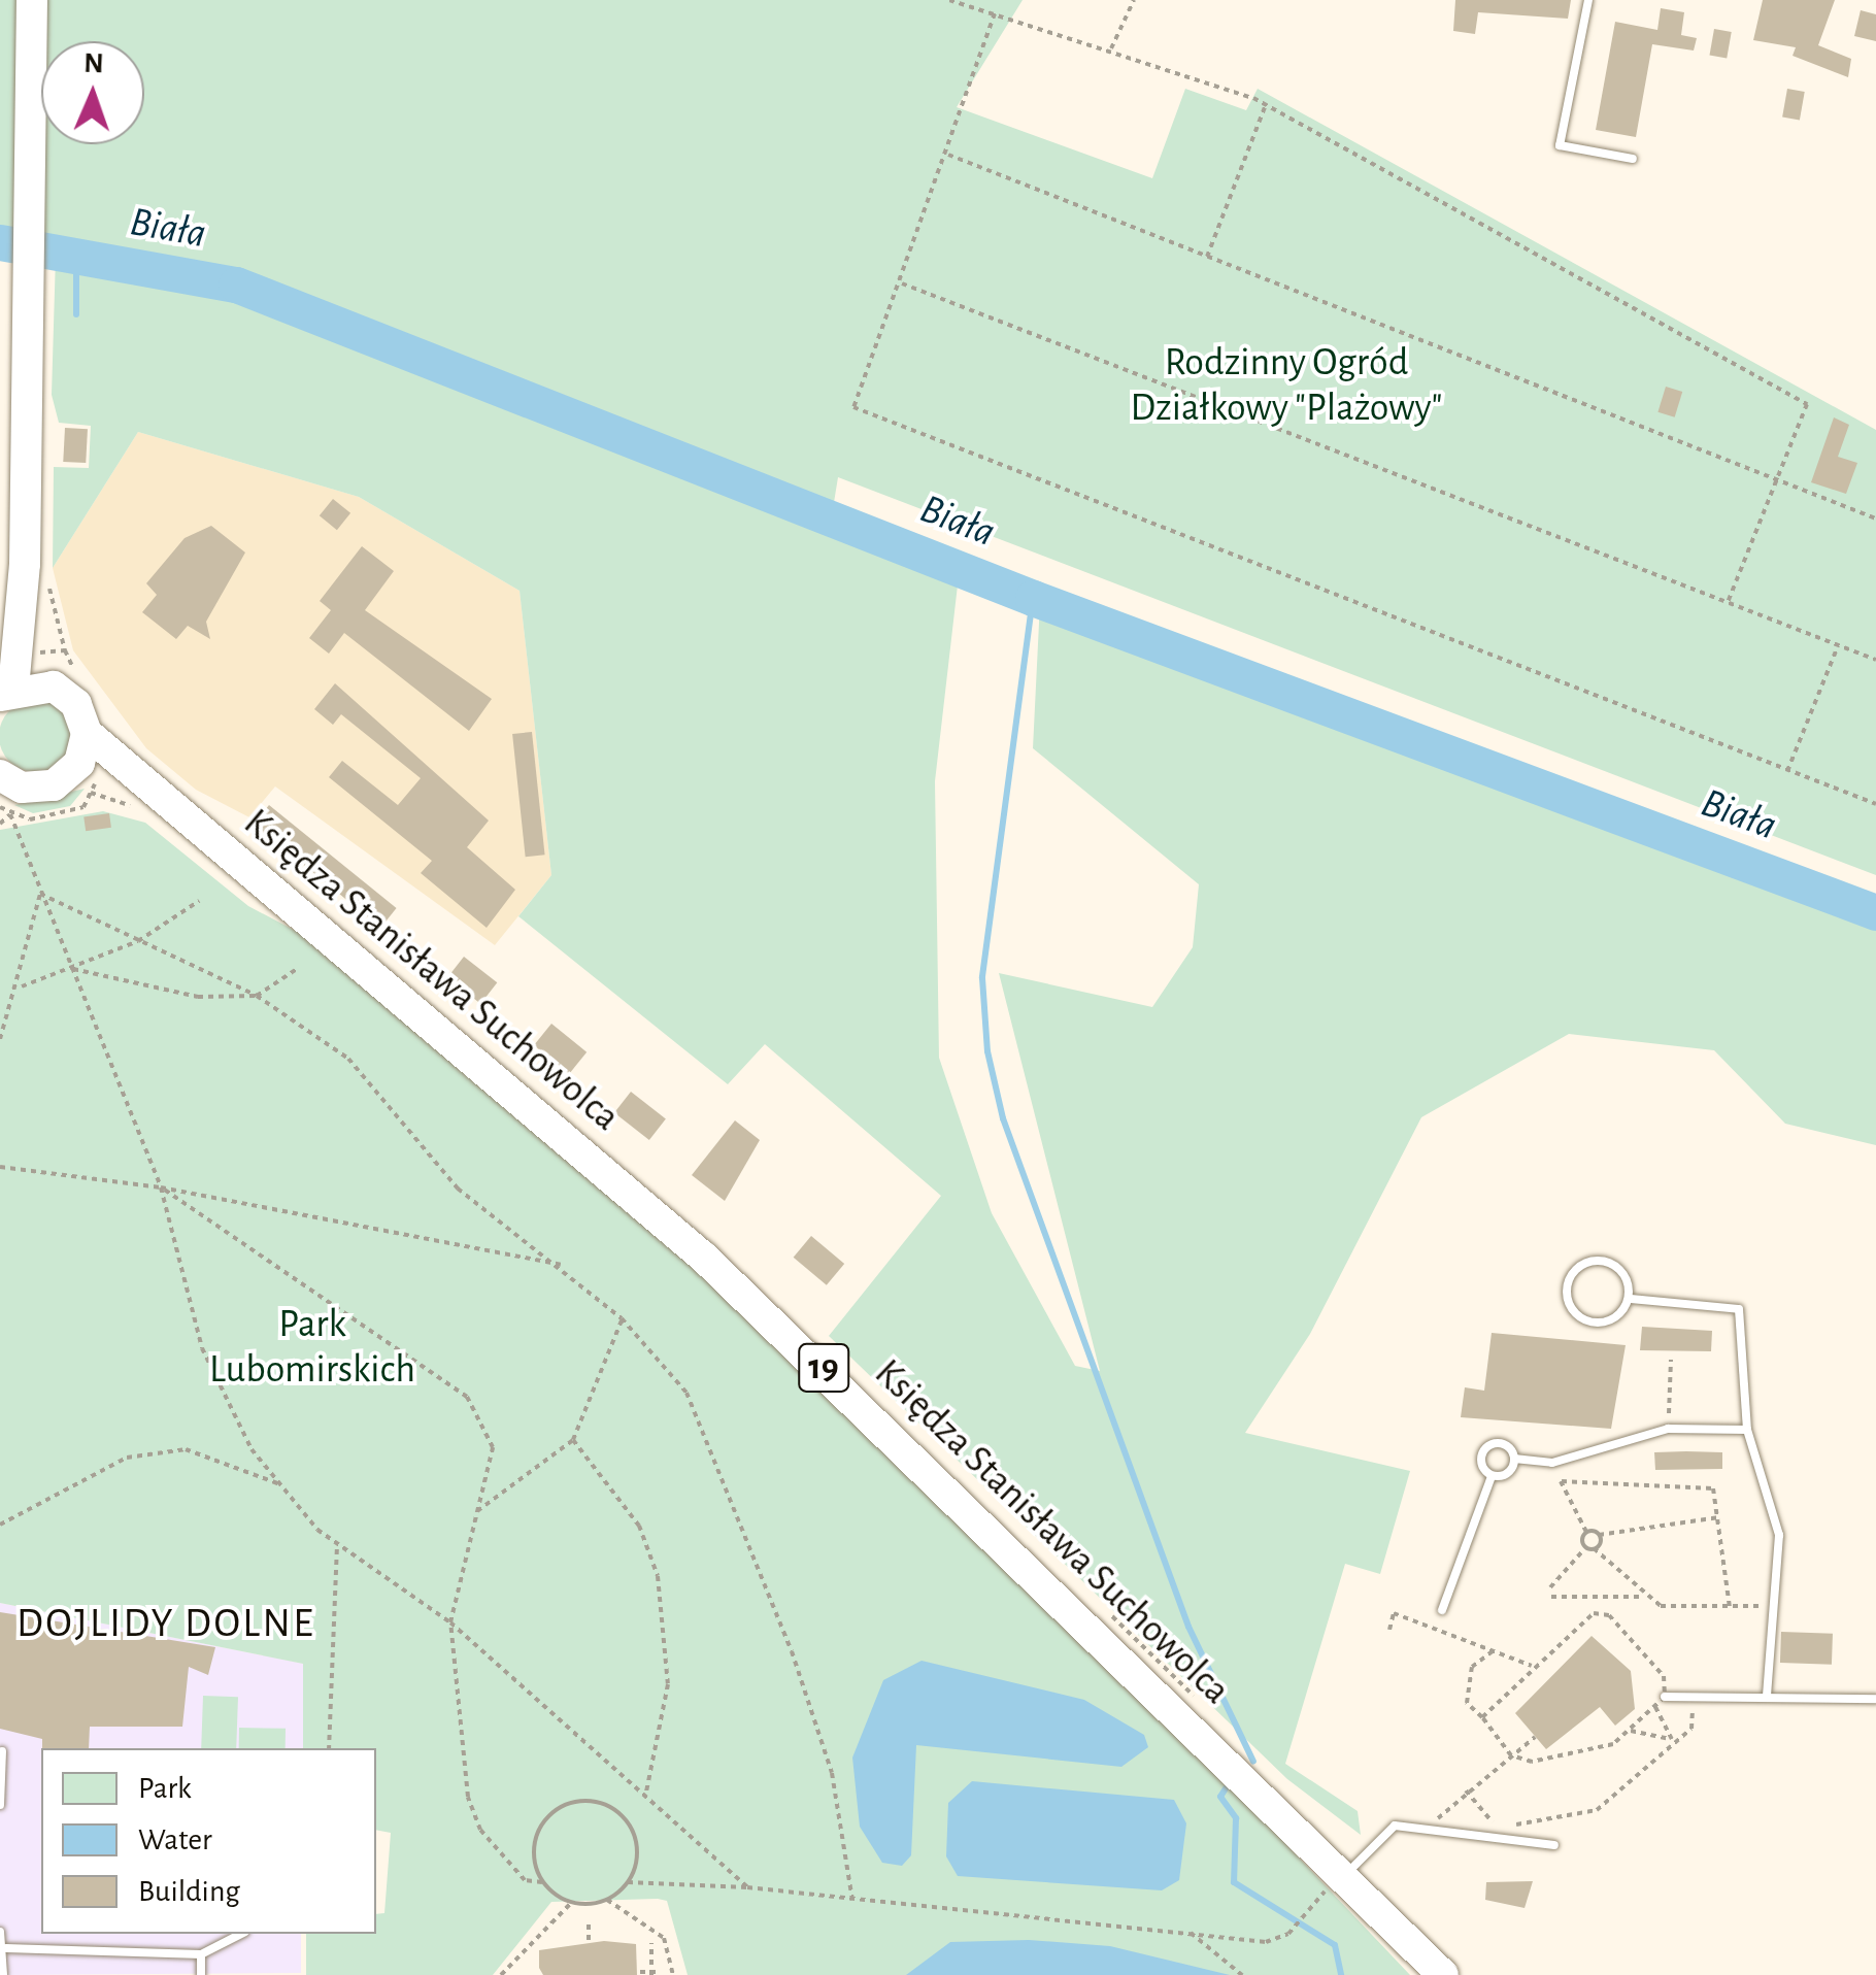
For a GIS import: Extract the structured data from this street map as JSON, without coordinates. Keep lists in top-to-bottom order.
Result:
{
  "streets": {
    "highway": ["Księdza Stanisława Suchowolca", "19"]
  },
  "crossings": [
    ["Księdza Stanisława Suchowolca", "19"]
  ],
  "districts": ["DOJLIDY DOLNE"],
  "water": ["Biała"],
  "parks": ["Rodzinny Ogród Działkowy \"Plażowy\"", "Park Lubomirskich"],
  "legend": ["Park", "Water", "Building"],
  "north": "top"
}
